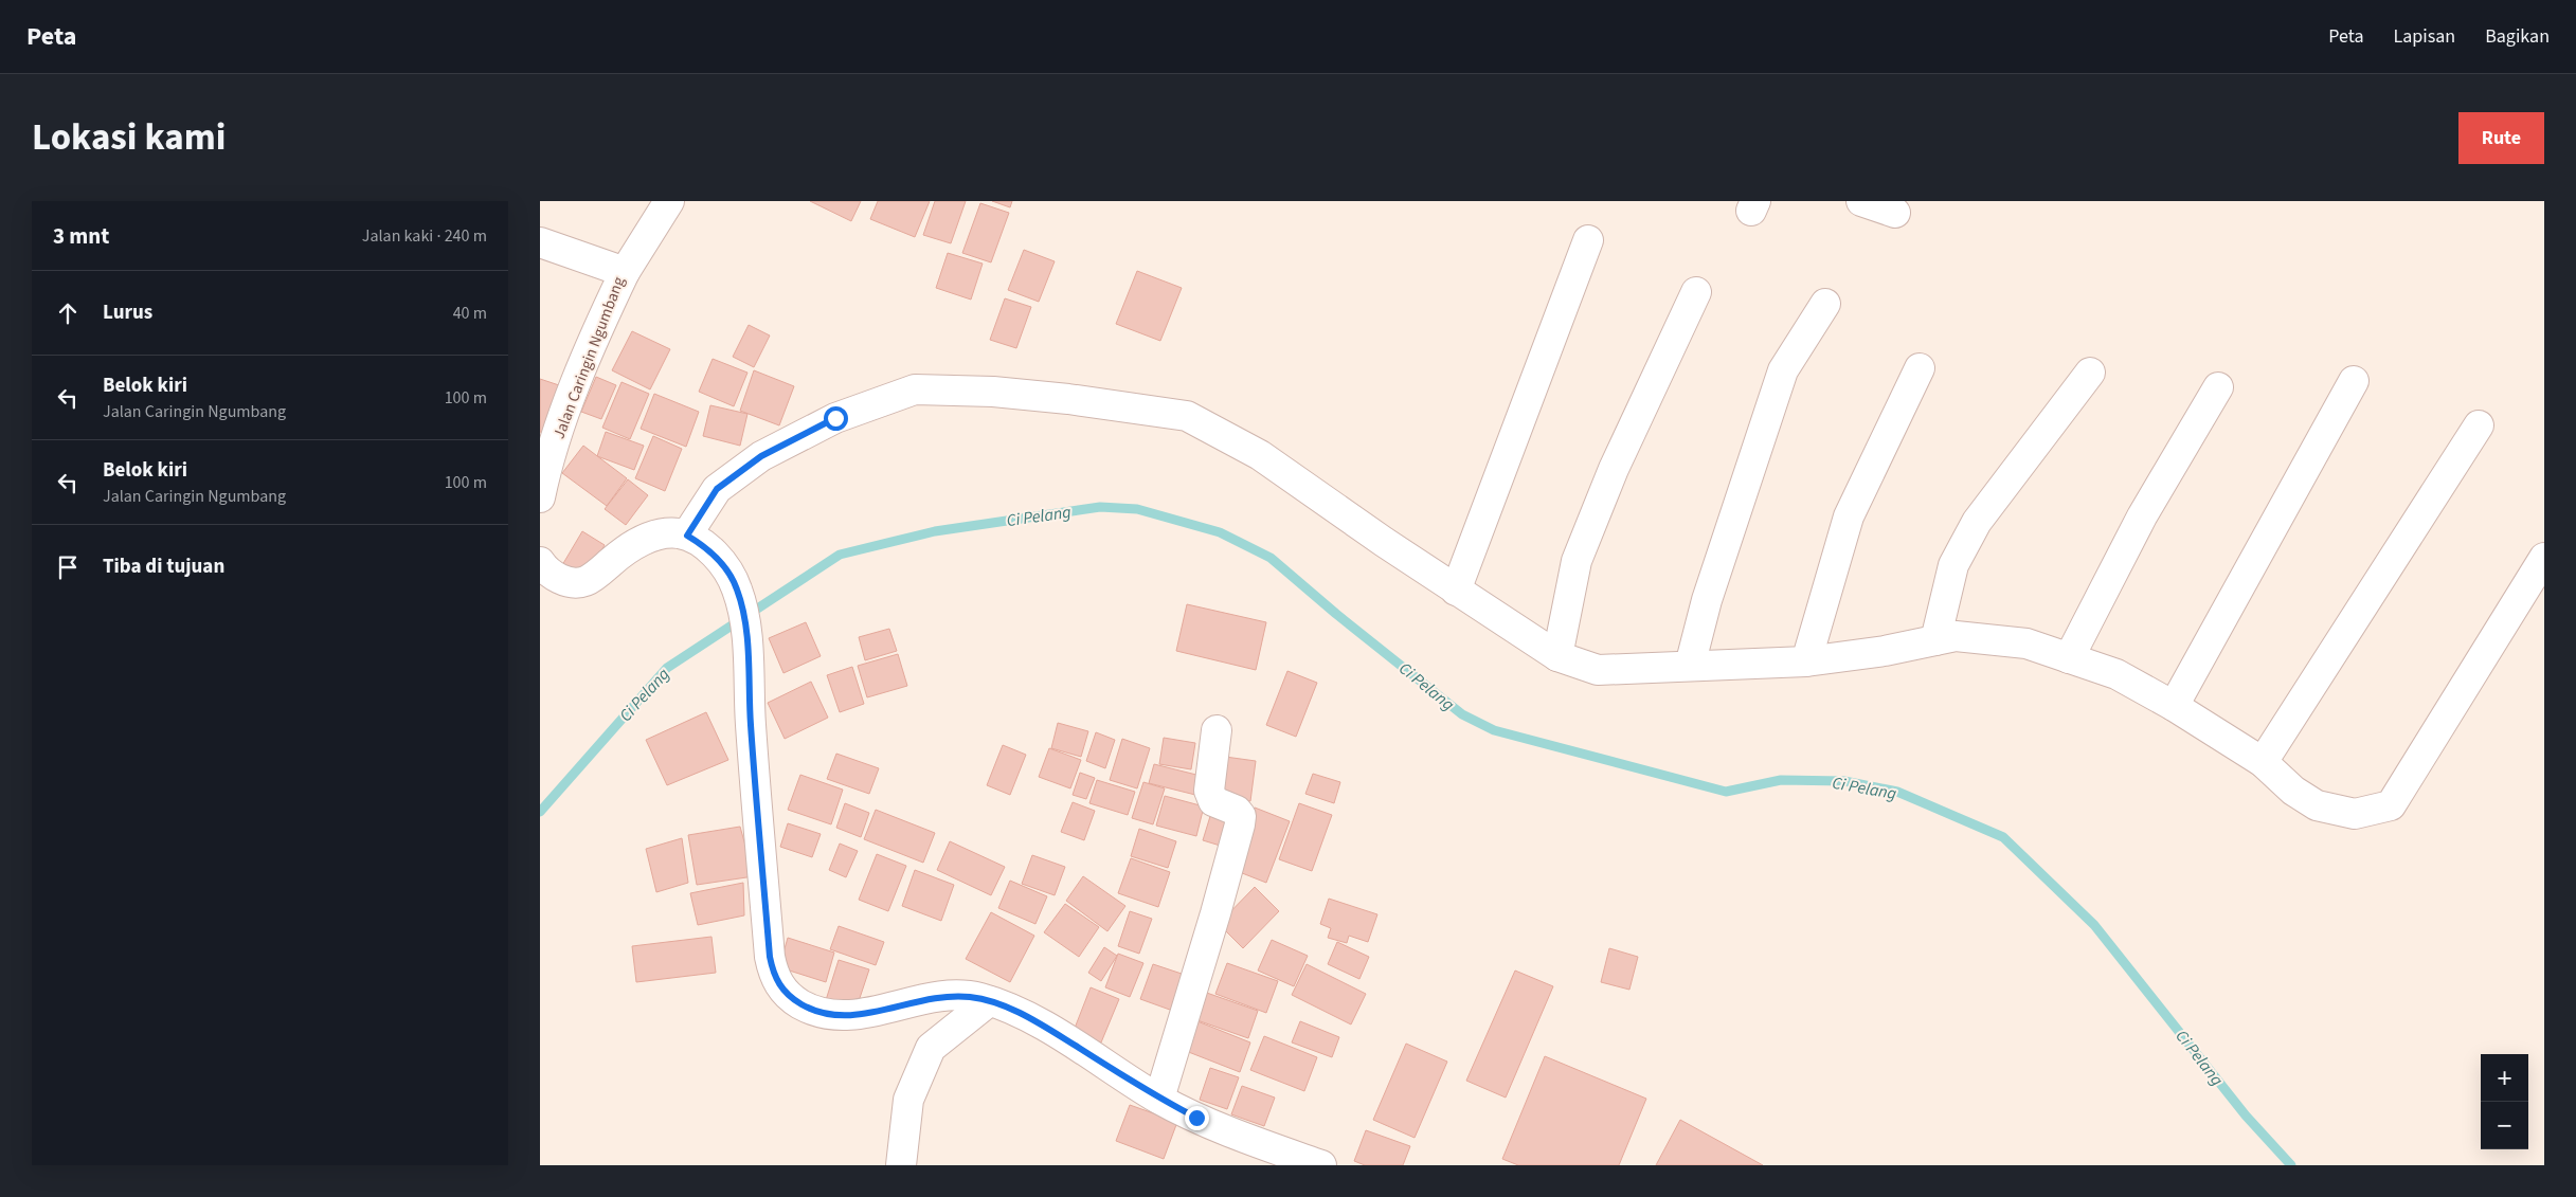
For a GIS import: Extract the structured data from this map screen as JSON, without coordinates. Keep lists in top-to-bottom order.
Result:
{
  "streets": {
    "street": ["Jalan Caringin Ngumbang"]
  },
  "water": ["Ci Pelang"],
  "page": {
    "header": "Peta",
    "nav": ["Peta", "Lapisan", "Bagikan"],
    "title": "Lokasi kami",
    "buttons": "Rute",
    "heading": ["3 mnt", "Jalan kaki · 240 m"],
    "list": [
      ["Lurus", "40 m"],
      ["Belok kiri", "Jalan Caringin Ngumbang", "100 m"],
      ["Belok kiri", "Jalan Caringin Ngumbang", "100 m"],
      "Tiba di tujuan"
    ],
    "map_buttons": ["+", "−"]
  }
}
